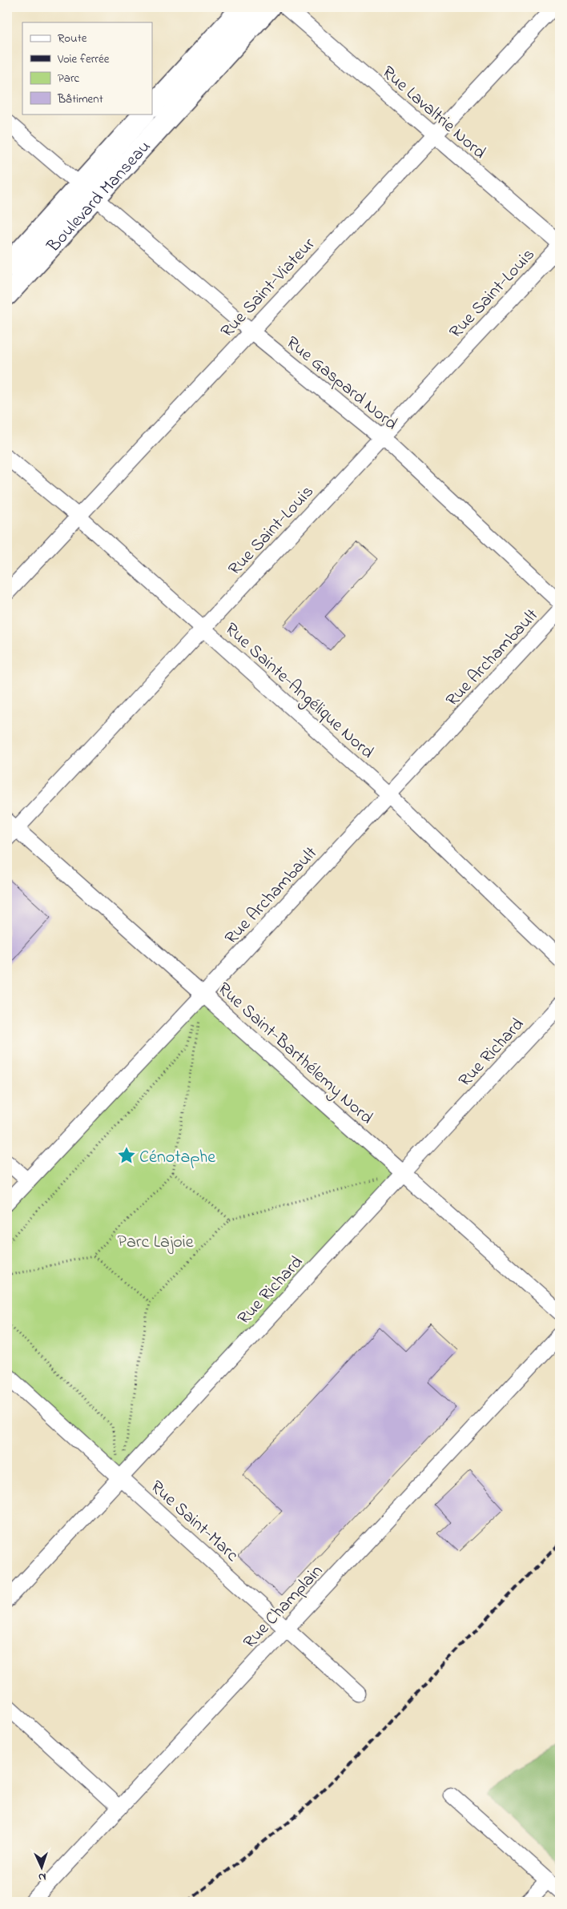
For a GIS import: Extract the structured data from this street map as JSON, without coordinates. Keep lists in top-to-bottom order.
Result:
{
  "streets": {
    "main road": ["Boulevard Manseau"],
    "street": [
      "Rue Lavaltrie Nord",
      "Rue Saint-Viateur",
      "Rue Saint-Louis",
      "Rue Gaspard Nord",
      "Rue Archambault",
      "Rue Sainte-Angélique Nord",
      "Rue Richard",
      "Rue Saint-Barthélemy Nord",
      "Rue Saint-Marc",
      "Rue Champlain"
    ]
  },
  "crossings": [
    ["Rue Lavaltrie Nord", "Rue Saint-Viateur"],
    ["Rue Lavaltrie Nord", "Rue Saint-Louis"],
    ["Boulevard Manseau", "Rue Gaspard Nord"],
    ["Rue Saint-Viateur", "Rue Gaspard Nord"],
    ["Rue Saint-Viateur", "Rue Sainte-Angélique Nord"],
    ["Rue Saint-Louis", "Rue Gaspard Nord"],
    ["Rue Saint-Louis", "Rue Sainte-Angélique Nord"],
    ["Rue Saint-Louis", "Rue Saint-Barthélemy Nord"],
    ["Rue Archambault", "Rue Sainte-Angélique Nord"],
    ["Rue Archambault", "Rue Saint-Barthélemy Nord"],
    ["Rue Richard", "Rue Saint-Barthélemy Nord"],
    ["Rue Richard", "Rue Saint-Marc"],
    ["Rue Saint-Marc", "Rue Champlain"]
  ],
  "parks": ["Parc Lajoie"],
  "places": {
    "place": ["Cénotaphe"]
  },
  "legend": [
    "Route",
    "Voie ferrée",
    "Parc",
    "Bâtiment"
  ],
  "north": "bottom"
}
